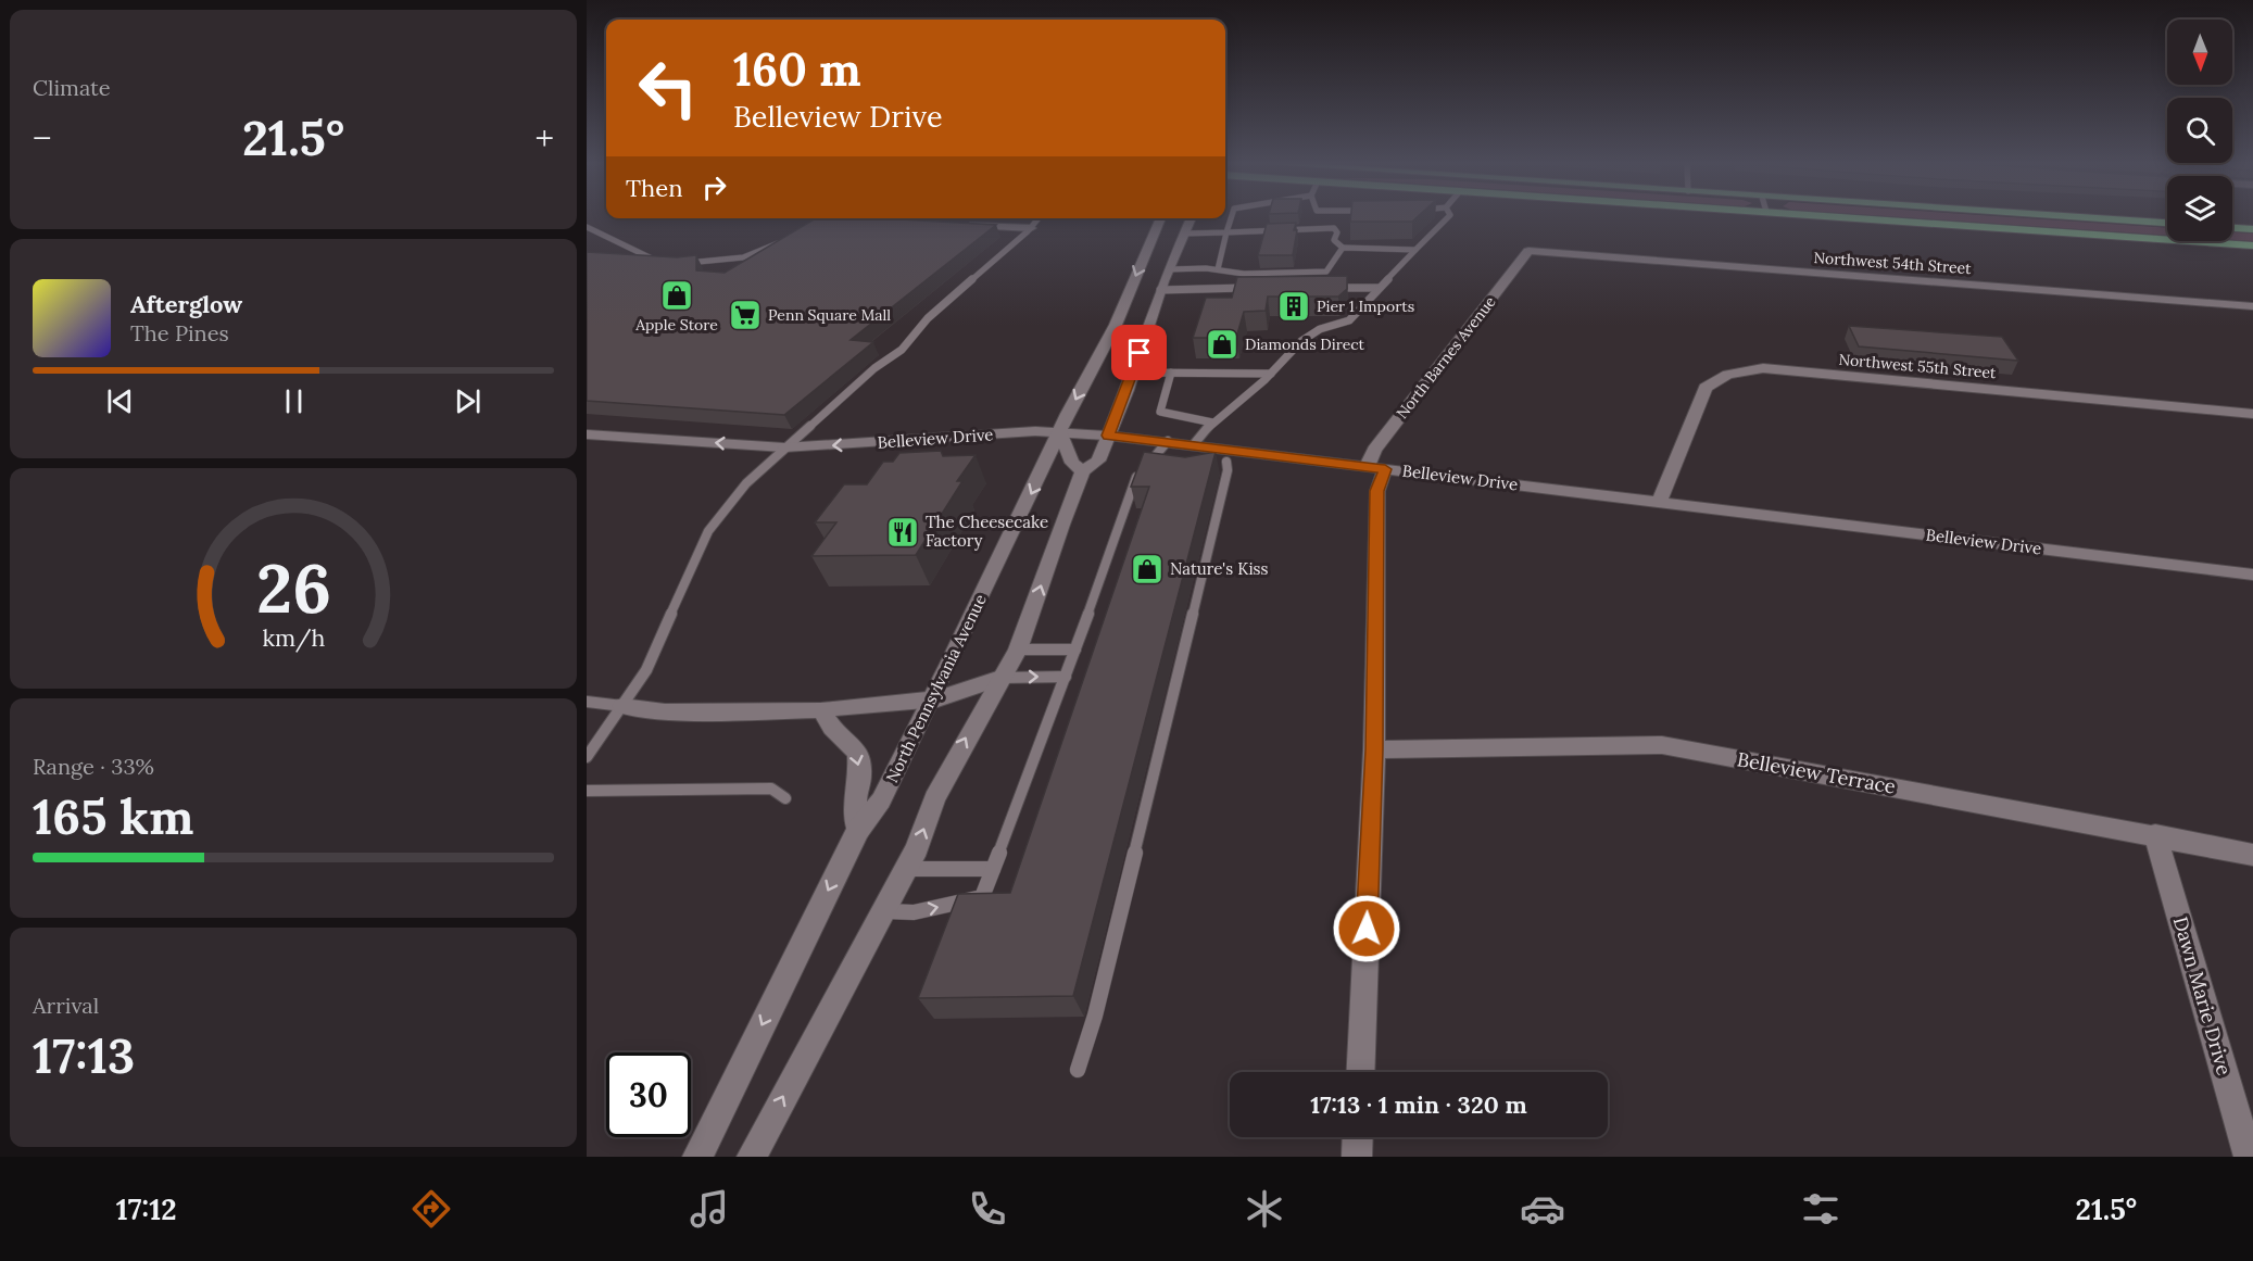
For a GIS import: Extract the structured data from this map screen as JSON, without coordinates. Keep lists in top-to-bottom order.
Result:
{
  "streets": {
    "street": [
      "Northwest 54th Street",
      "North Barnes Avenue",
      "Northwest 55th Street",
      "Belleview Drive",
      "North Pennsylvania Avenue",
      "Belleview Terrace",
      "Dawn Marie Drive"
    ]
  },
  "crossings": [
    ["Northwest 54th Street", "North Barnes Avenue"],
    ["North Barnes Avenue", "Belleview Drive"],
    ["North Barnes Avenue", "Belleview Terrace"],
    ["Northwest 55th Street", "Belleview Drive"],
    ["Belleview Drive", "North Pennsylvania Avenue"],
    ["Belleview Terrace", "Dawn Marie Drive"]
  ],
  "places": {
    "shop": ["Apple Store", "Diamonds Direct", "Nature's Kiss"],
    "building": ["Pier 1 Imports"],
    "supermarket": ["Penn Square Mall"],
    "restaurant": ["The Cheesecake Factory"]
  },
  "north": "bottom",
  "page": {
    "tile": [
      "Climate",
      ["Range · 33%", "165 km"],
      ["Arrival", "17:13"]
    ],
    "turn": ["160 m", "Belleview Drive"],
    "heat": ["−", "21.5°", "+"],
    "then": "Then",
    "song": ["Afterglow", "The Pines"],
    "limit": "30",
    "trip": "17:13 · 1 min · 320 m",
    "tabs": ["17:12", "21.5°"],
    "gauge": ["26", "km/h"]
  }
}
